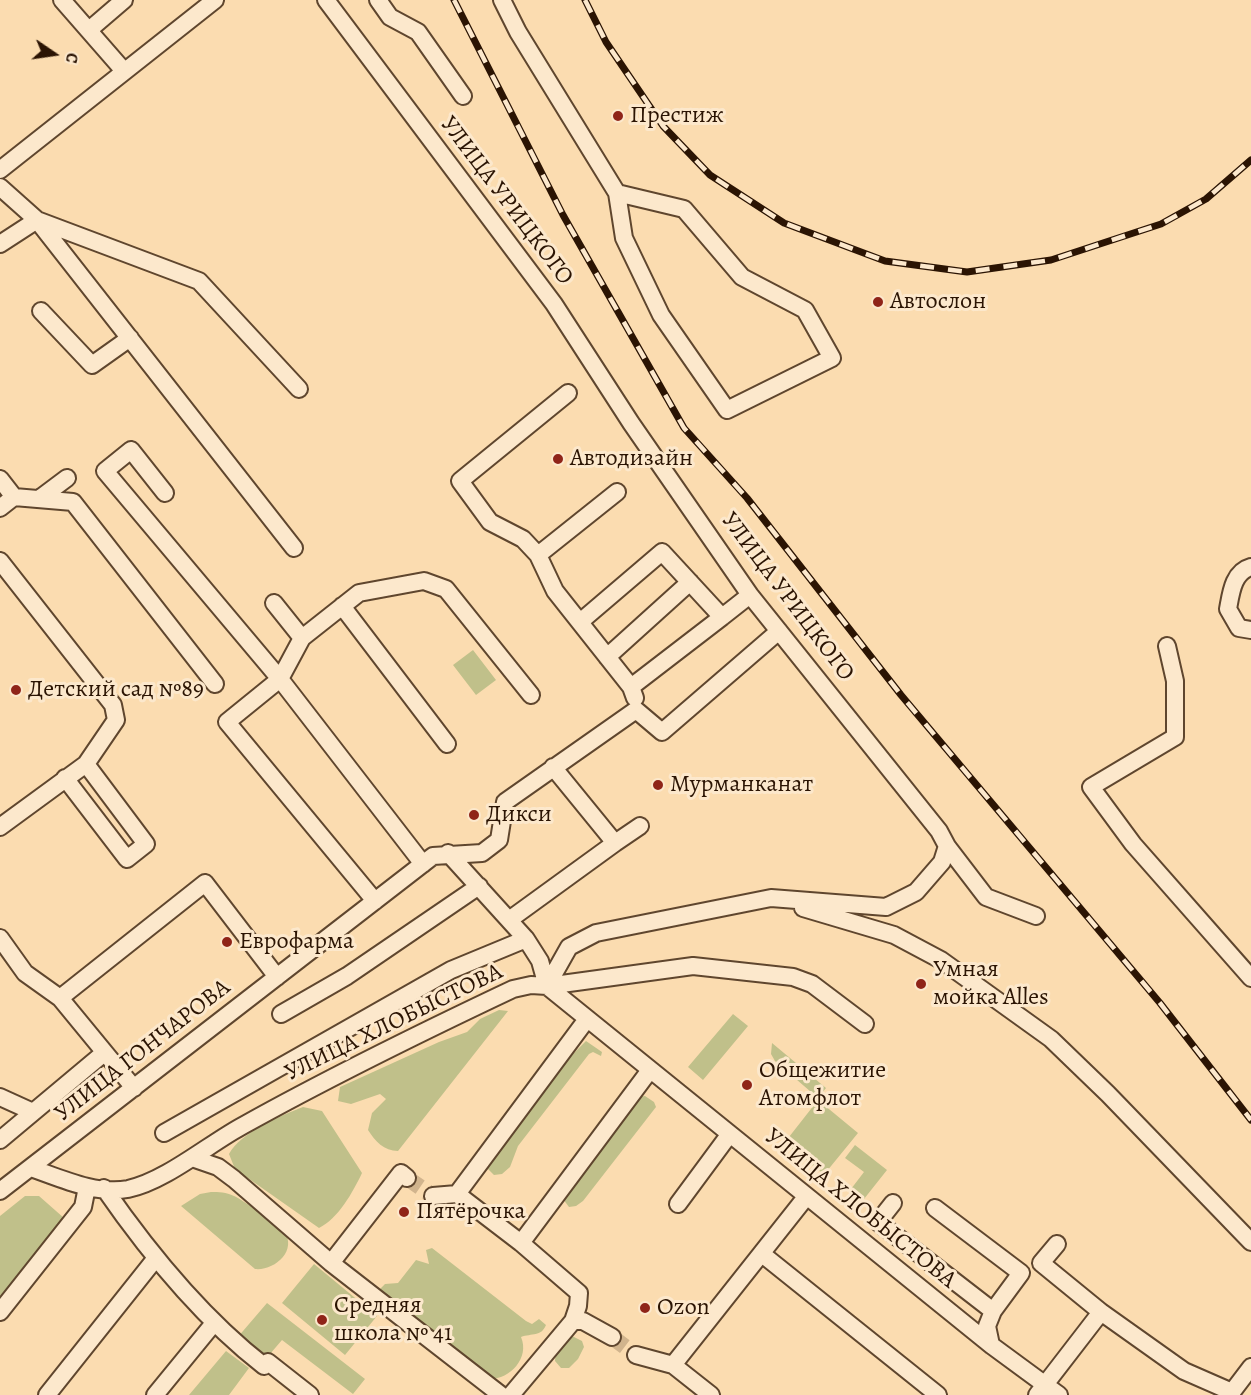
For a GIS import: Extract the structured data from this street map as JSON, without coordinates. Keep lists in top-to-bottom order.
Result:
{
  "streets": {
    "street": ["УЛИЦА УРИЦКОГО", "УЛИЦА ХЛОБЫСТОВА", "УЛИЦА ГОНЧАРОВА"]
  },
  "crossings": [
    ["УЛИЦА ХЛОБЫСТОВА", "УЛИЦА ГОНЧАРОВА"]
  ],
  "places": [
    "Престиж",
    "Автослон",
    "Автодизайн",
    "Детский сад №89",
    "Мурманканат",
    "Дикси",
    "Еврофарма",
    "Умная мойка Alles",
    "Общежитие Атомфлот",
    "Пятёрочка",
    "Ozon",
    "Средняя школа № 41"
  ],
  "north": "right"
}
